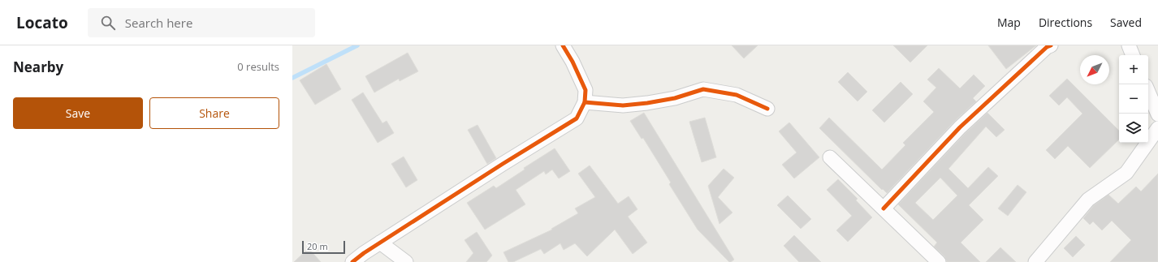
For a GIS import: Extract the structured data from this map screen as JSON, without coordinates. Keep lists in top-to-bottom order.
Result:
{
  "scale_bar": "20 m",
  "north": "bottom left",
  "page": {
    "header": "Locato",
    "search": "Search here",
    "nav": ["Map", "Directions", "Saved"],
    "heading": ["Nearby", "0 results"],
    "map_buttons": ["+", "−"],
    "buttons": ["Save", "Share"],
    "scale": "20 m"
  }
}
